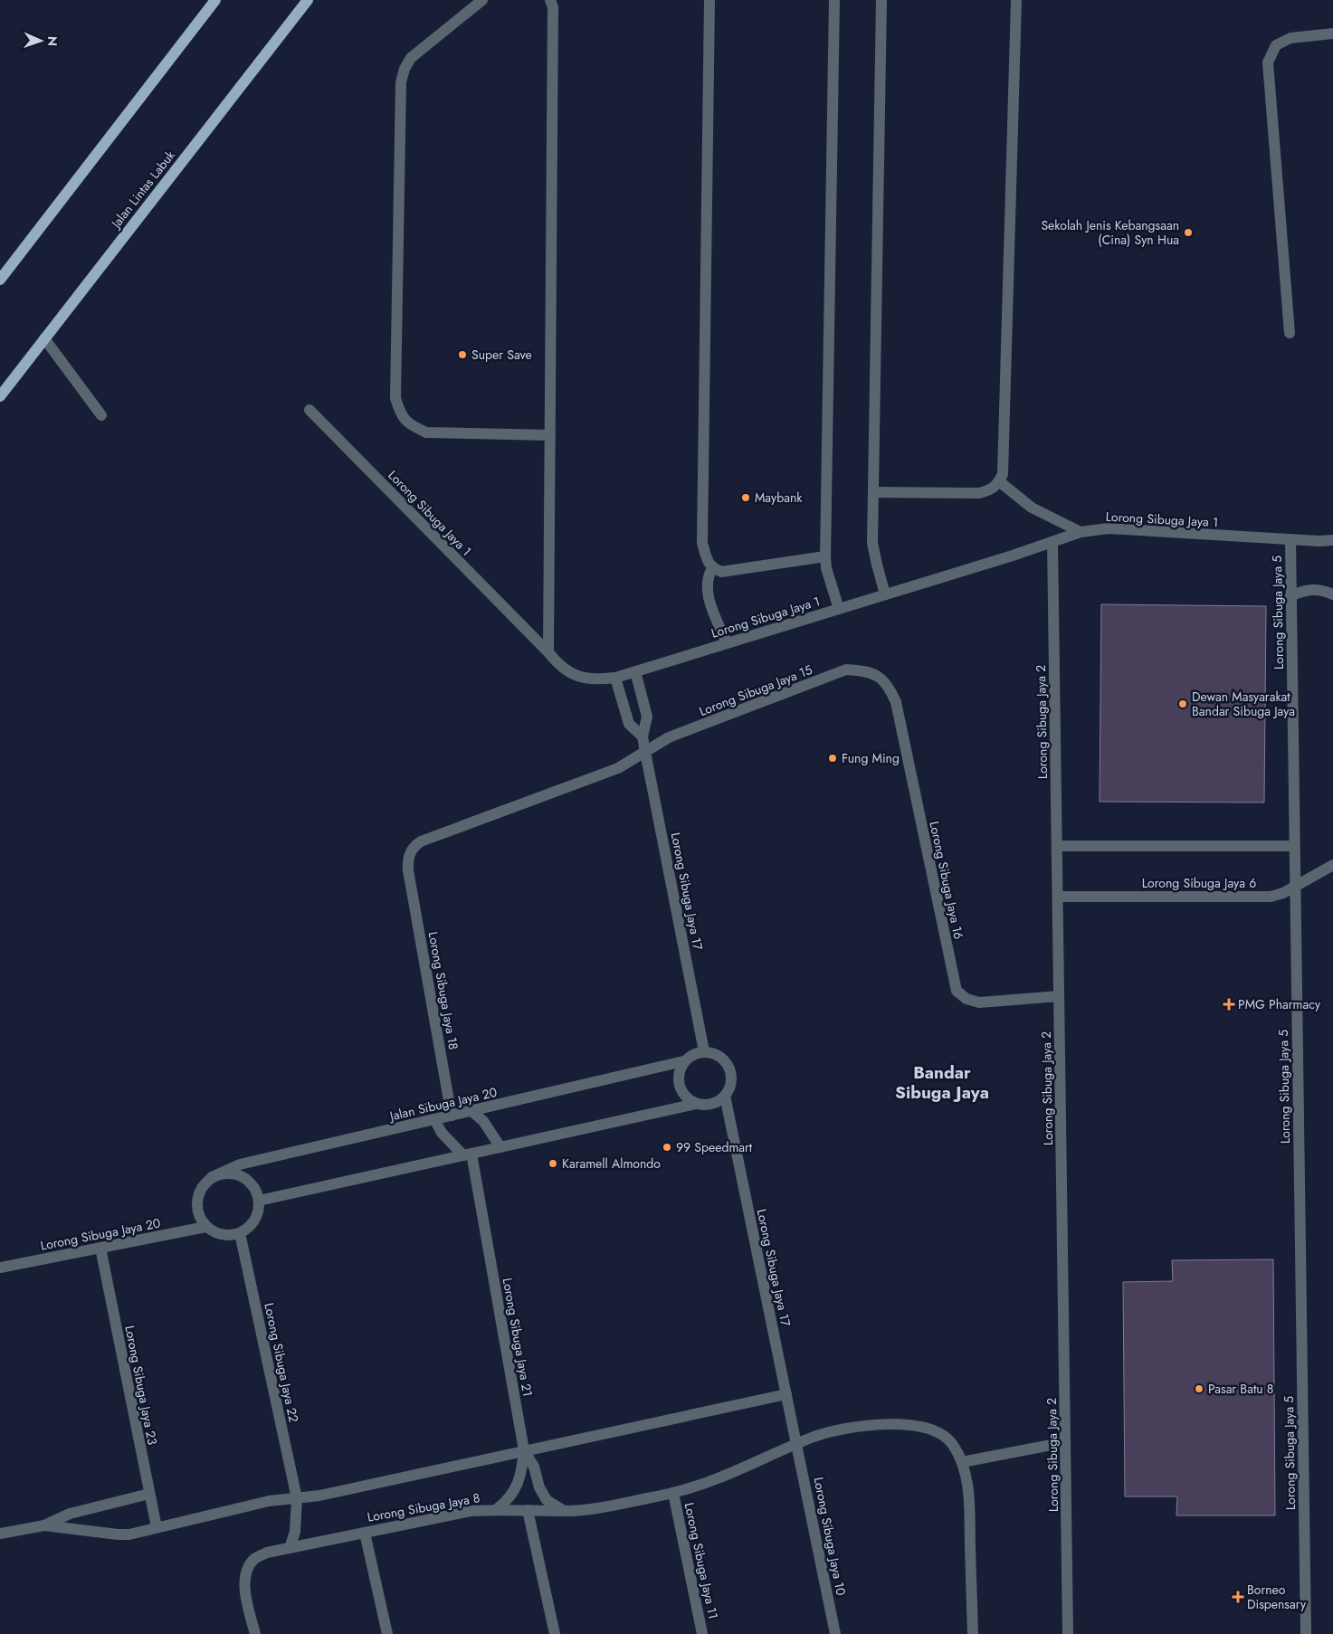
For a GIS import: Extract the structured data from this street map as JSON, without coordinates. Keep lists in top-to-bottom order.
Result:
{
  "streets": {
    "main road": ["Jalan Lintas Labuk"],
    "street": [
      "Lorong Sibuga Jaya 1",
      "Lorong Sibuga Jaya 5",
      "Lorong Sibuga Jaya 15",
      "Lorong Sibuga Jaya 2",
      "Lorong Sibuga Jaya 16",
      "Lorong Sibuga Jaya 6",
      "Lorong Sibuga Jaya 17",
      "Lorong Sibuga Jaya 18",
      "Jalan Sibuga Jaya 20",
      "Lorong Sibuga Jaya 20",
      "Lorong Sibuga Jaya 21",
      "Lorong Sibuga Jaya 22",
      "Lorong Sibuga Jaya 23",
      "Lorong Sibuga Jaya 8",
      "Lorong Sibuga Jaya 10",
      "Lorong Sibuga Jaya 11"
    ]
  },
  "crossings": [
    ["Lorong Sibuga Jaya 1", "Lorong Sibuga Jaya 5"],
    ["Lorong Sibuga Jaya 1", "Lorong Sibuga Jaya 2"],
    ["Lorong Sibuga Jaya 1", "Lorong Sibuga Jaya 17"],
    ["Lorong Sibuga Jaya 5", "Lorong Sibuga Jaya 6"],
    ["Lorong Sibuga Jaya 15", "Lorong Sibuga Jaya 16"],
    ["Lorong Sibuga Jaya 15", "Lorong Sibuga Jaya 17"],
    ["Lorong Sibuga Jaya 15", "Lorong Sibuga Jaya 18"],
    ["Lorong Sibuga Jaya 2", "Lorong Sibuga Jaya 16"],
    ["Lorong Sibuga Jaya 2", "Lorong Sibuga Jaya 6"],
    ["Lorong Sibuga Jaya 17", "Jalan Sibuga Jaya 20"],
    ["Lorong Sibuga Jaya 17", "Lorong Sibuga Jaya 8"],
    ["Lorong Sibuga Jaya 17", "Lorong Sibuga Jaya 10"],
    ["Lorong Sibuga Jaya 18", "Jalan Sibuga Jaya 20"],
    ["Jalan Sibuga Jaya 20", "Lorong Sibuga Jaya 20"],
    ["Jalan Sibuga Jaya 20", "Lorong Sibuga Jaya 22"],
    ["Lorong Sibuga Jaya 20", "Lorong Sibuga Jaya 22"],
    ["Lorong Sibuga Jaya 20", "Lorong Sibuga Jaya 23"],
    ["Lorong Sibuga Jaya 21", "Lorong Sibuga Jaya 8"],
    ["Lorong Sibuga Jaya 22", "Lorong Sibuga Jaya 8"],
    ["Lorong Sibuga Jaya 8", "Lorong Sibuga Jaya 10"],
    ["Lorong Sibuga Jaya 8", "Lorong Sibuga Jaya 11"]
  ],
  "districts": ["Bandar Sibuga Jaya"],
  "places": {
    "other": [
      "Sekolah Jenis Kebangsaan (Cina) Syn Hua",
      "Super Save",
      "Maybank",
      "Dewan Masyarakat Bandar Sibuga Jaya",
      "Fung Ming",
      "99 Speedmart",
      "Karamell Almondo",
      "Pasar Batu 8"
    ],
    "health": ["PMG Pharmacy", "Borneo Dispensary"]
  },
  "north": "right"
}
